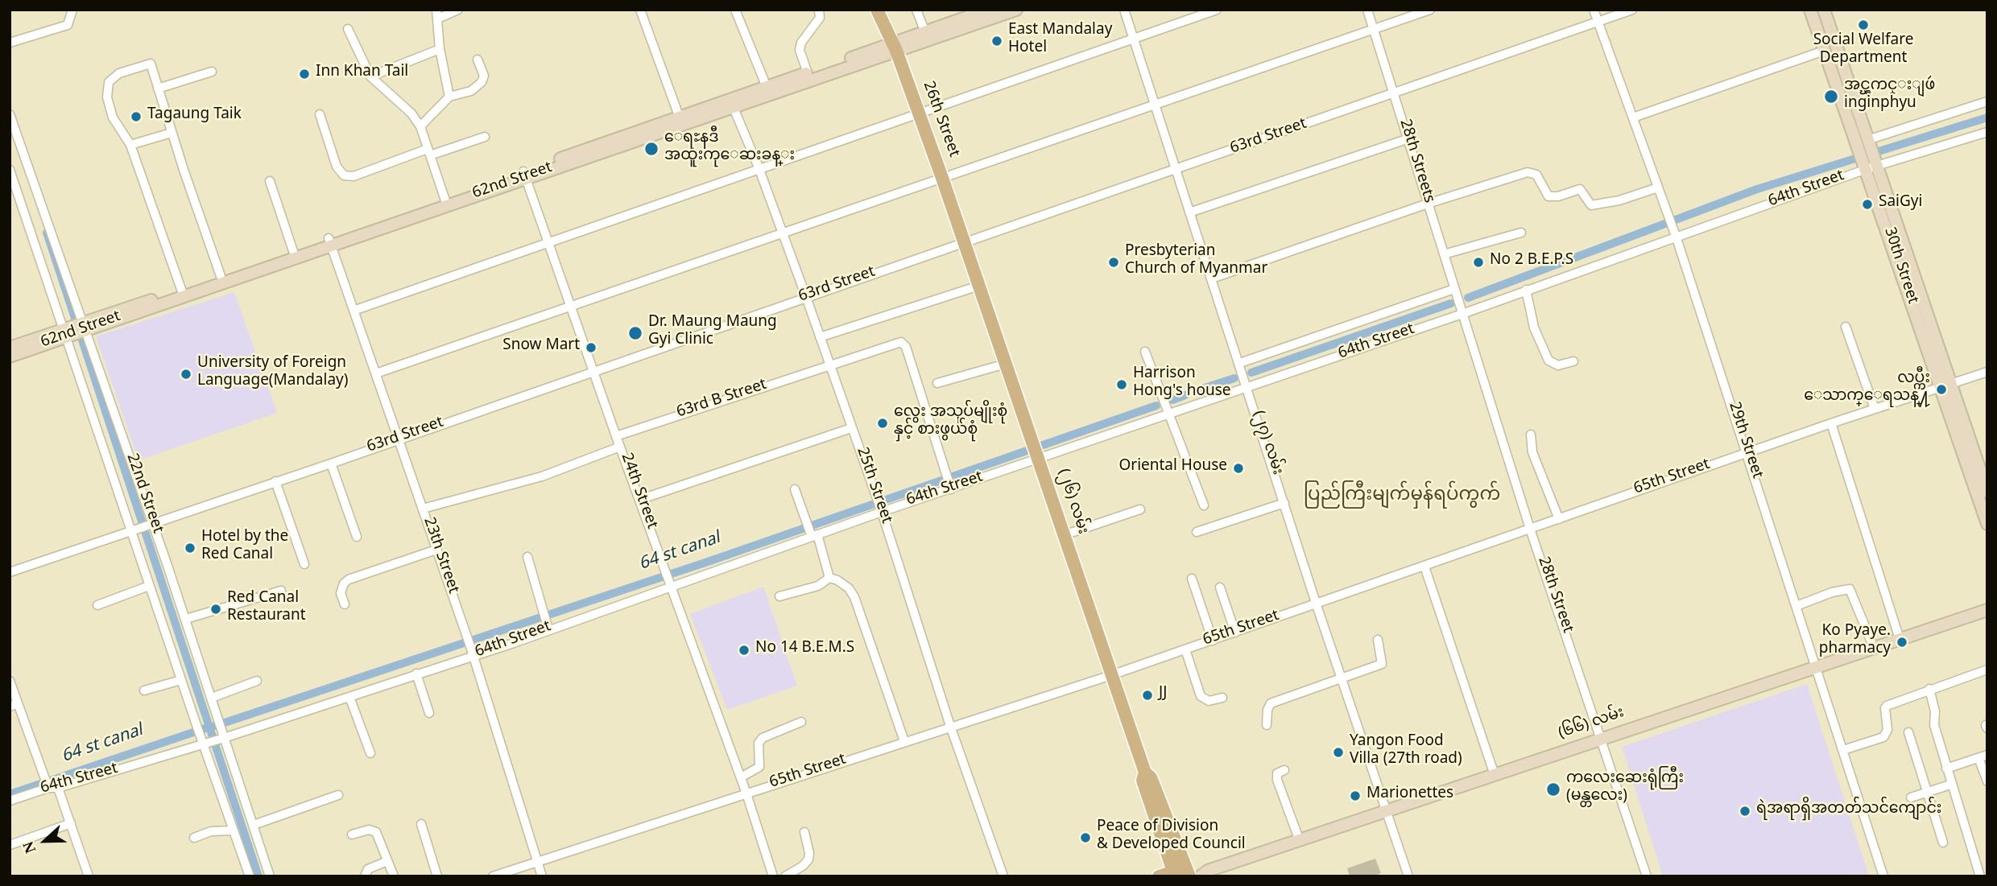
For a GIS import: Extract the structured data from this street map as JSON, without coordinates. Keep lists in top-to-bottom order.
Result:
{
  "streets": {
    "main road": [
      "26th Street",
      "62nd Street",
      "30th Street",
      "(၂၆) လမ်း",
      "(၆၆) လမ်း"
    ],
    "street": [
      "63rd Street",
      "28th Streets",
      "64th Street",
      "63rd B Street",
      "29th Street",
      "(၂၇) လမ်း",
      "65th Street",
      "25th Street",
      "24th Street",
      "22nd Street",
      "23th Street",
      "28th Street"
    ]
  },
  "crossings": [
    ["26th Street", "63rd Street"],
    ["26th Street", "62nd Street"],
    ["26th Street", "(၂၆) လမ်း"],
    ["63rd Street", "28th Streets"],
    ["63rd Street", "29th Street"],
    ["63rd Street", "(၂၇) လမ်း"],
    ["63rd Street", "25th Street"],
    ["63rd Street", "24th Street"],
    ["63rd Street", "22nd Street"],
    ["63rd Street", "(၂၆) လမ်း"],
    ["63rd Street", "23th Street"],
    ["28th Streets", "64th Street"],
    ["28th Streets", "28th Street"],
    ["62nd Street", "25th Street"],
    ["62nd Street", "24th Street"],
    ["62nd Street", "22nd Street"],
    ["62nd Street", "23th Street"],
    ["64th Street", "30th Street"],
    ["64th Street", "63rd B Street"],
    ["64th Street", "29th Street"],
    ["64th Street", "(၂၇) လမ်း"],
    ["64th Street", "25th Street"],
    ["64th Street", "24th Street"],
    ["64th Street", "22nd Street"],
    ["64th Street", "(၂၆) လမ်း"],
    ["64th Street", "23th Street"],
    ["64th Street", "28th Street"],
    ["30th Street", "65th Street"],
    ["63rd B Street", "25th Street"],
    ["63rd B Street", "24th Street"],
    ["29th Street", "65th Street"],
    ["29th Street", "(၆၆) လမ်း"],
    ["(၂၇) လမ်း", "65th Street"],
    ["(၂၇) လမ်း", "(၆၆) လမ်း"],
    ["65th Street", "25th Street"],
    ["65th Street", "24th Street"],
    ["65th Street", "(၂၆) လမ်း"],
    ["65th Street", "23th Street"],
    ["65th Street", "28th Street"],
    ["(၂၆) လမ်း", "(၆၆) လမ်း"],
    ["28th Street", "(၆၆) လမ်း"]
  ],
  "districts": ["ပြည်ကြီးမျက်မှန်ရပ်ကွက်"],
  "water": ["64 st canal"],
  "places": [
    "Social Welfare Department",
    "East Mandalay Hotel",
    "Inn Khan Tail",
    "အင္ၾကင္းျဖဴ inginphyu",
    "Tagaung Taik",
    "ေရႊနဒီ အထူးကုေဆးခန္း",
    "SaiGyi",
    "Presbyterian Church of Myanmar",
    "No 2 B.E.P.S",
    "Dr. Maung Maung Gyi Clinic",
    "Snow Mart",
    "University of Foreign Language(Mandalay)",
    "Harrison Hong's house",
    "လပ္ကီး ေသာက္ေရသန္႔",
    "လွေး အသုပ်မျိုးစုံ နှင့် စားဖွယ်စုံ",
    "Oriental House",
    "Hotel by the Red Canal",
    "Red Canal Restaurant",
    "Ko Pyaye. pharmacy",
    "No 14 B.E.M.S",
    "JJ",
    "Yangon Food Villa (27th road)",
    "ကလေးဆေးရုံကြီး (မန္တလေး)",
    "Marionettes",
    "ရဲအရာရှိအတတ်သင်ကျောင်း",
    "Peace of Division & Developed Council"
  ],
  "north": "left"
}
